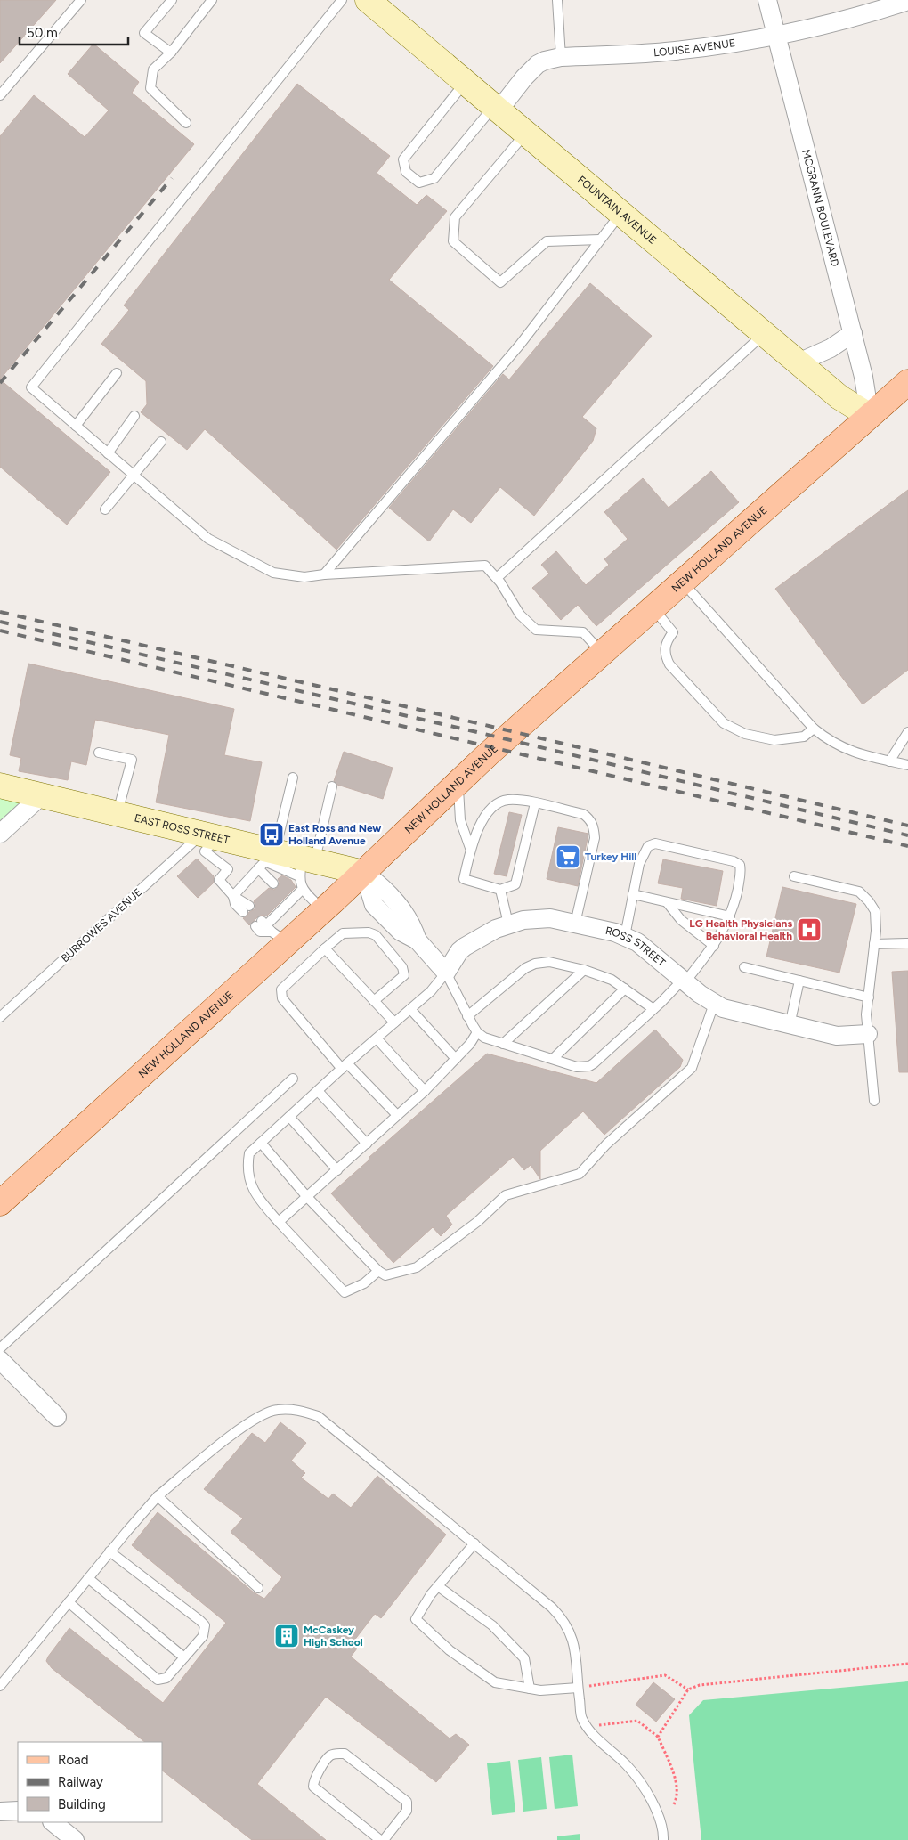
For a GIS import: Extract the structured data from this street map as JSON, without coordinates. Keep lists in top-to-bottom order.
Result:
{
  "streets": {
    "main road": ["NEW HOLLAND AVENUE"],
    "street": [
      "LOUISE AVENUE",
      "MCGRANN BOULEVARD",
      "FOUNTAIN AVENUE",
      "EAST ROSS STREET",
      "ROSS STREET"
    ],
    "lane": ["BURROWES AVENUE"]
  },
  "crossings": [
    ["LOUISE AVENUE", "MCGRANN BOULEVARD"],
    ["LOUISE AVENUE", "FOUNTAIN AVENUE"],
    ["MCGRANN BOULEVARD", "FOUNTAIN AVENUE"],
    ["MCGRANN BOULEVARD", "NEW HOLLAND AVENUE"],
    ["FOUNTAIN AVENUE", "NEW HOLLAND AVENUE"],
    ["NEW HOLLAND AVENUE", "EAST ROSS STREET"],
    ["EAST ROSS STREET", "BURROWES AVENUE"]
  ],
  "places": {
    "bus stop": ["East Ross and New Holland Avenue"],
    "supermarket": ["Turkey Hill"],
    "hospital": ["LG Health Physicians Behavioral Health"],
    "building": ["McCaskey High School"]
  },
  "legend": ["Road", "Railway", "Building"],
  "scale_bar": "50 m"
}
